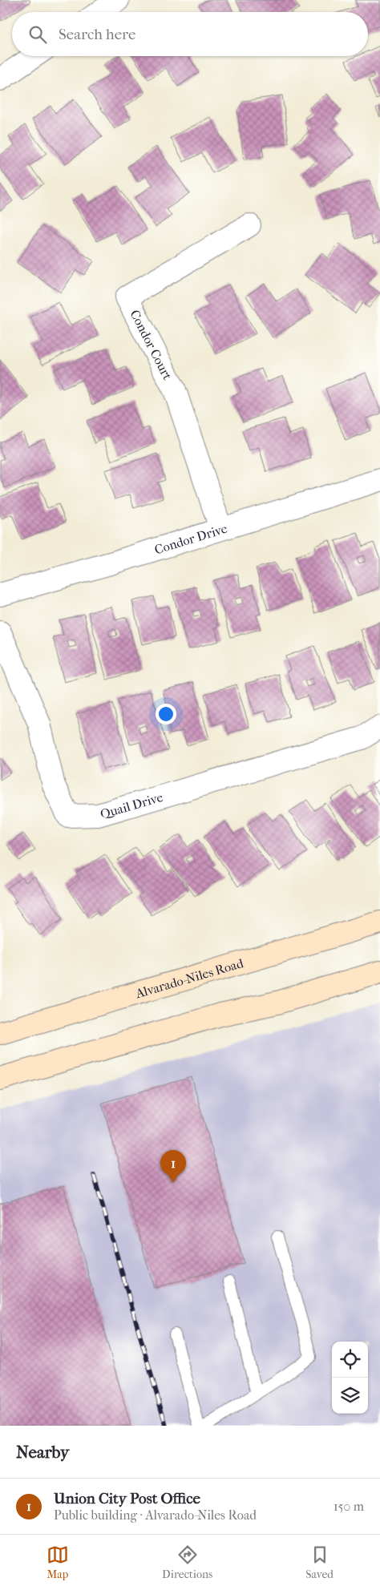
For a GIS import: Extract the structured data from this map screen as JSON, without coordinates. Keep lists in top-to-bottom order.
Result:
{
  "streets": {
    "main road": ["Alvarado-Niles Road"],
    "street": ["Condor Court", "Condor Drive", "Quail Drive"]
  },
  "crossings": [
    ["Condor Court", "Condor Drive"]
  ],
  "page": {
    "search": "Search here",
    "pins": "1",
    "heading": "Nearby",
    "list": [
      {
        "mark": "1",
        "name": "Union City Post Office",
        "note": "Public building · Alvarado-Niles Road",
        "value": "150 m"
      }
    ],
    "nav": ["Map", "Directions", "Saved"]
  }
}
